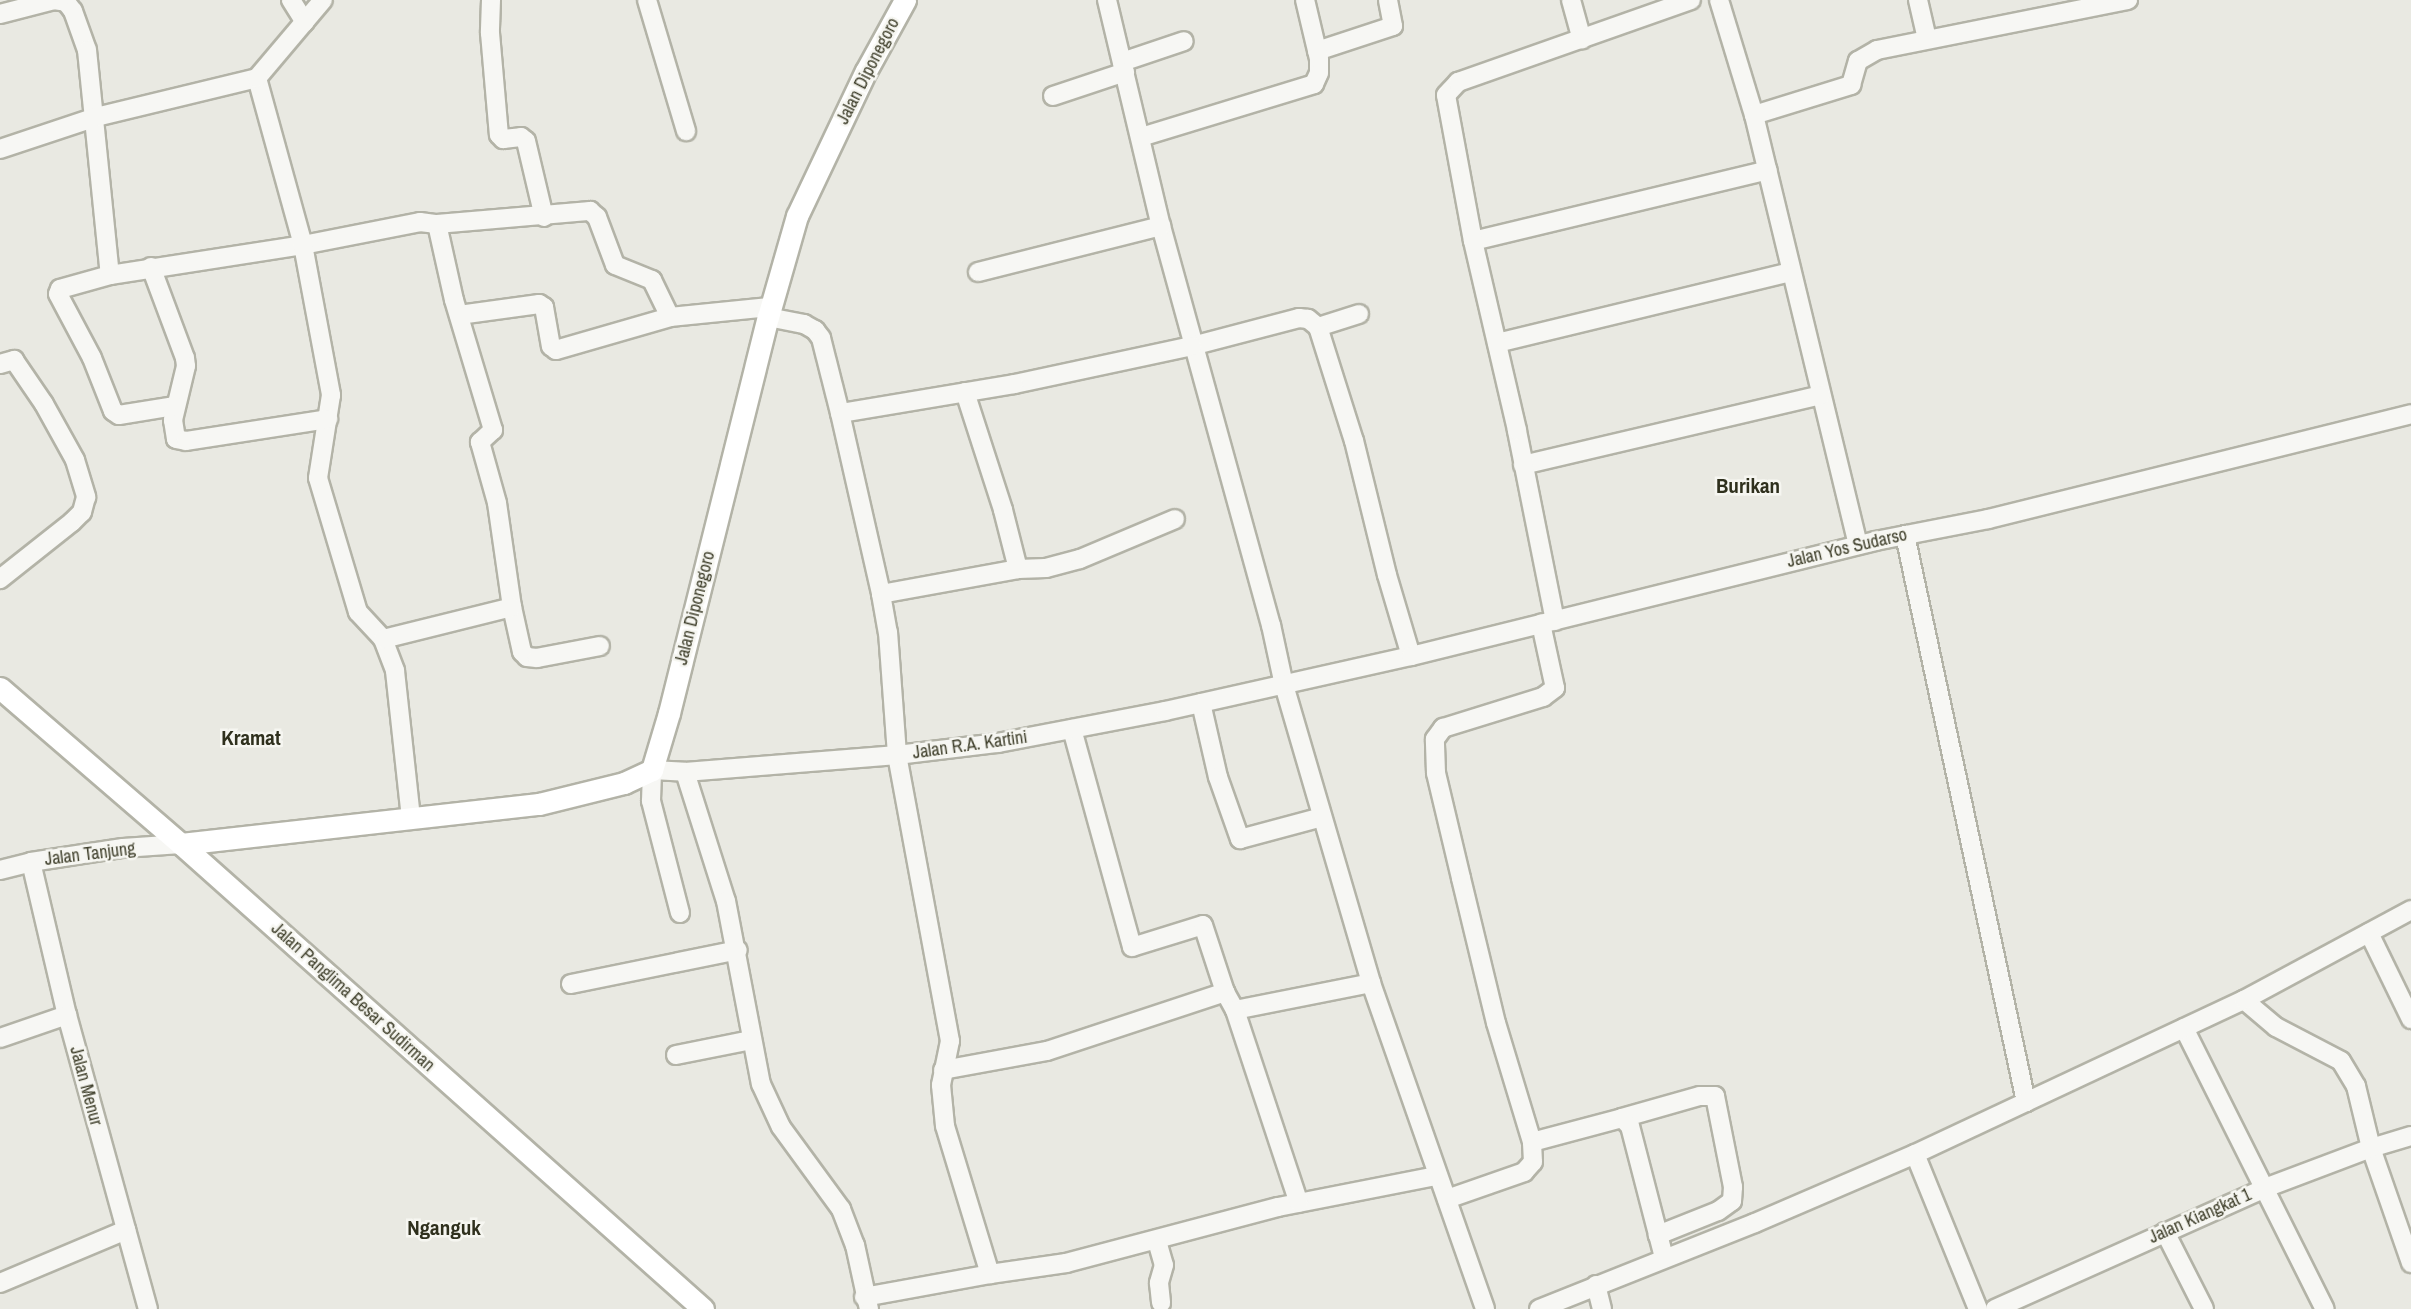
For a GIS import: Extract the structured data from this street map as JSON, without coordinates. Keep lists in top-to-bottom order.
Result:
{
  "streets": {
    "main road": ["Jalan Diponegoro", "Jalan Panglima Besar Sudirman"],
    "street": [
      "Jalan Yos Sudarso",
      "Jalan R.A. Kartini",
      "Jalan Tanjung",
      "Jalan Menur",
      "Jalan Kiangkat 1"
    ]
  },
  "crossings": [
    ["Jalan Diponegoro", "Jalan R.A. Kartini"],
    ["Jalan Yos Sudarso", "Jalan R.A. Kartini"],
    ["Jalan Tanjung", "Jalan Panglima Besar Sudirman"],
    ["Jalan Tanjung", "Jalan Menur"]
  ],
  "districts": ["Burikan", "Kramat", "Nganguk"]
}
